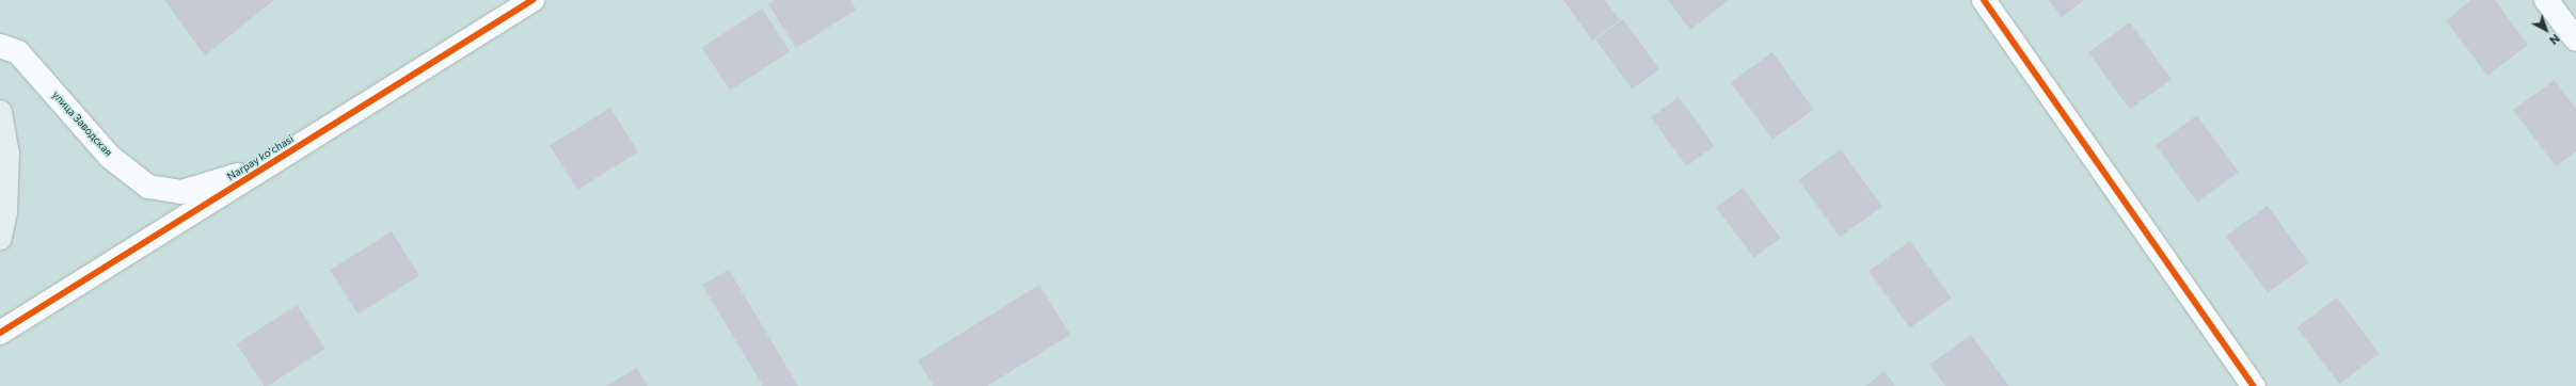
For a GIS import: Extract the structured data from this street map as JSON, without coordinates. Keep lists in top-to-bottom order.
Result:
{
  "streets": {
    "street": ["улица Заводская", "Narpay ko'chasi"]
  },
  "crossings": [
    ["улица Заводская", "Narpay ko'chasi"]
  ],
  "north": "bottom right"
}
